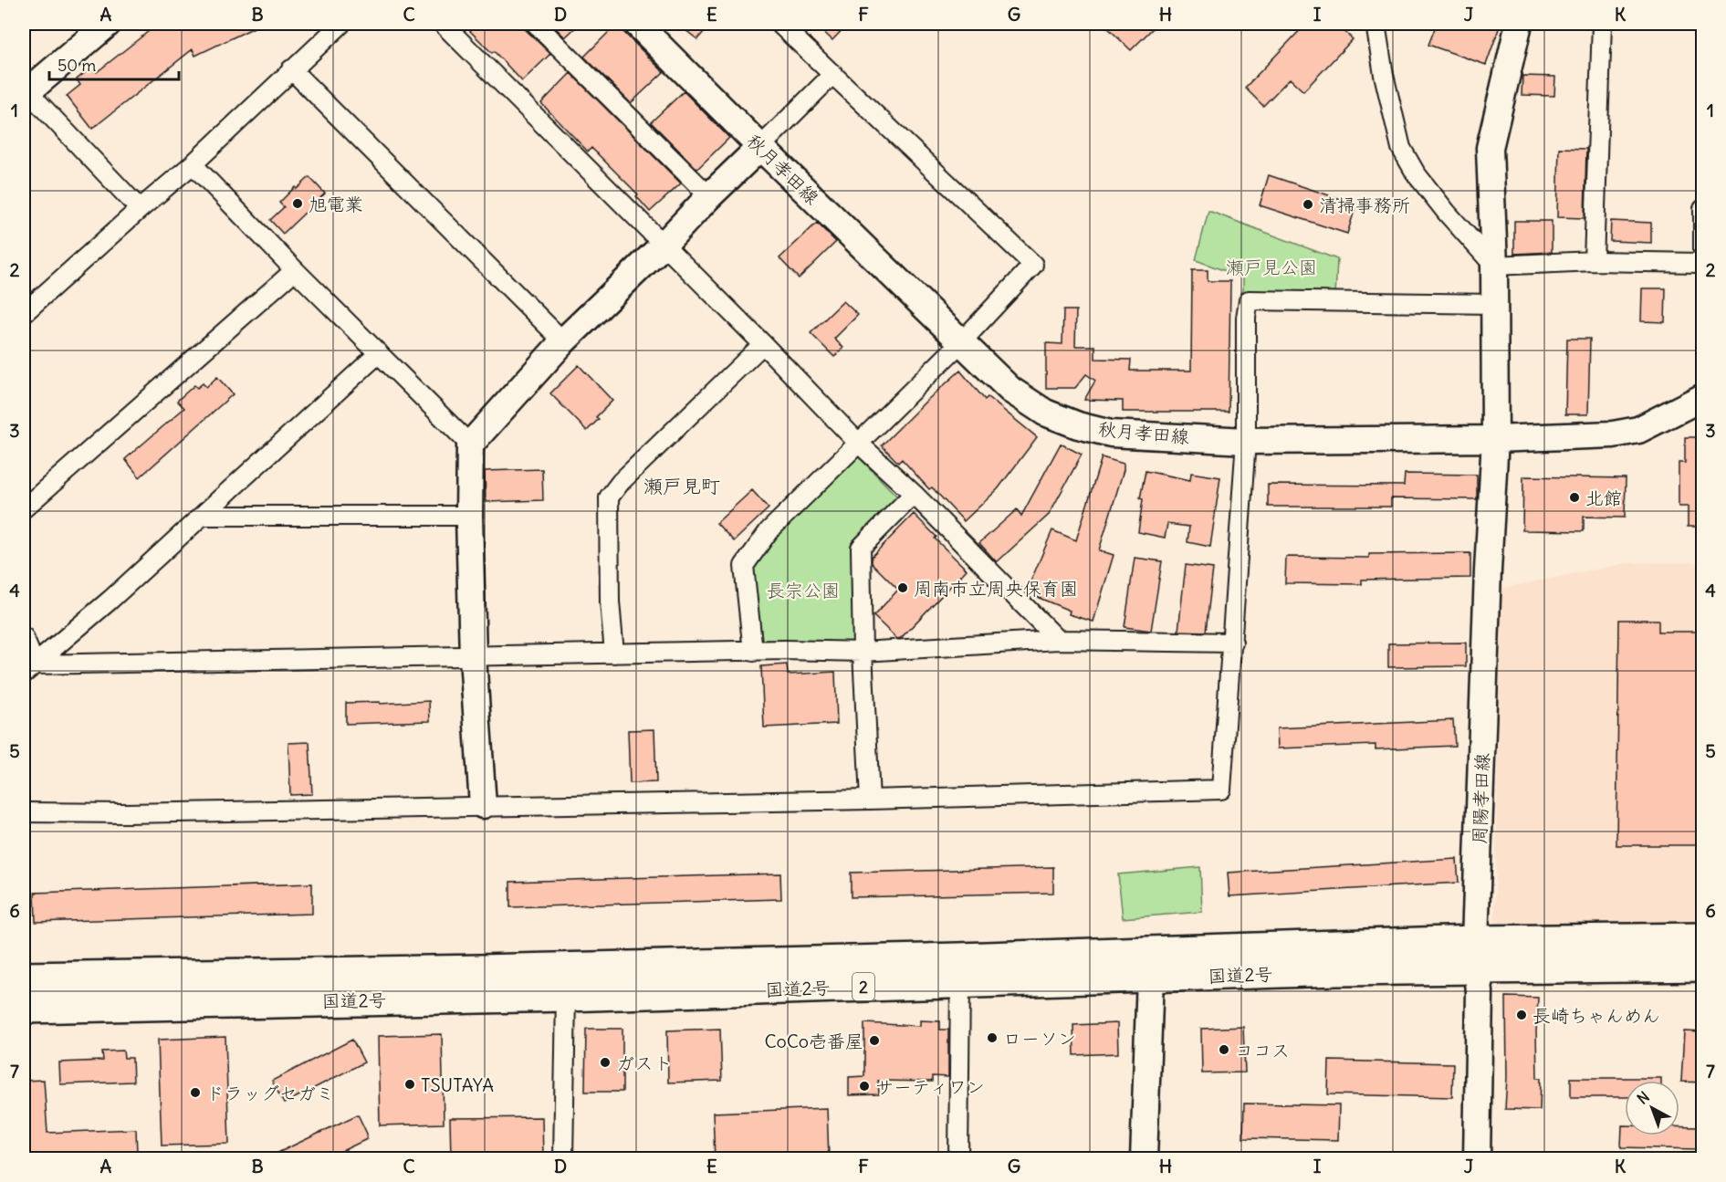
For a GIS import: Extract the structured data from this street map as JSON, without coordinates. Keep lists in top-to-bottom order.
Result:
{
  "streets": {
    "highway": ["国道2号", "2"],
    "street": ["秋月孝田線", "周陽孝田線"]
  },
  "crossings": [
    ["秋月孝田線", "周陽孝田線"],
    ["周陽孝田線", "国道2号"]
  ],
  "districts": ["瀬戸見町"],
  "parks": ["瀬戸見公園", "長宗公園"],
  "places": [
    "旭電業",
    "清掃事務所",
    "北館",
    "周南市立周央保育園",
    "長崎ちゃんめん",
    "ローソン",
    "CoCo壱番屋",
    "ココス",
    "ガスト",
    "TSUTAYA",
    "サーティワン",
    "ドラッグセガミ"
  ],
  "scale_bar": "50 m",
  "north": "top left",
  "grid": {
    "columns": [
      "A",
      "B",
      "C",
      "D",
      "E",
      "F",
      "G",
      "H",
      "I",
      "J",
      "K"
    ],
    "rows": [
      "1",
      "2",
      "3",
      "4",
      "5",
      "6",
      "7"
    ]
  }
}
